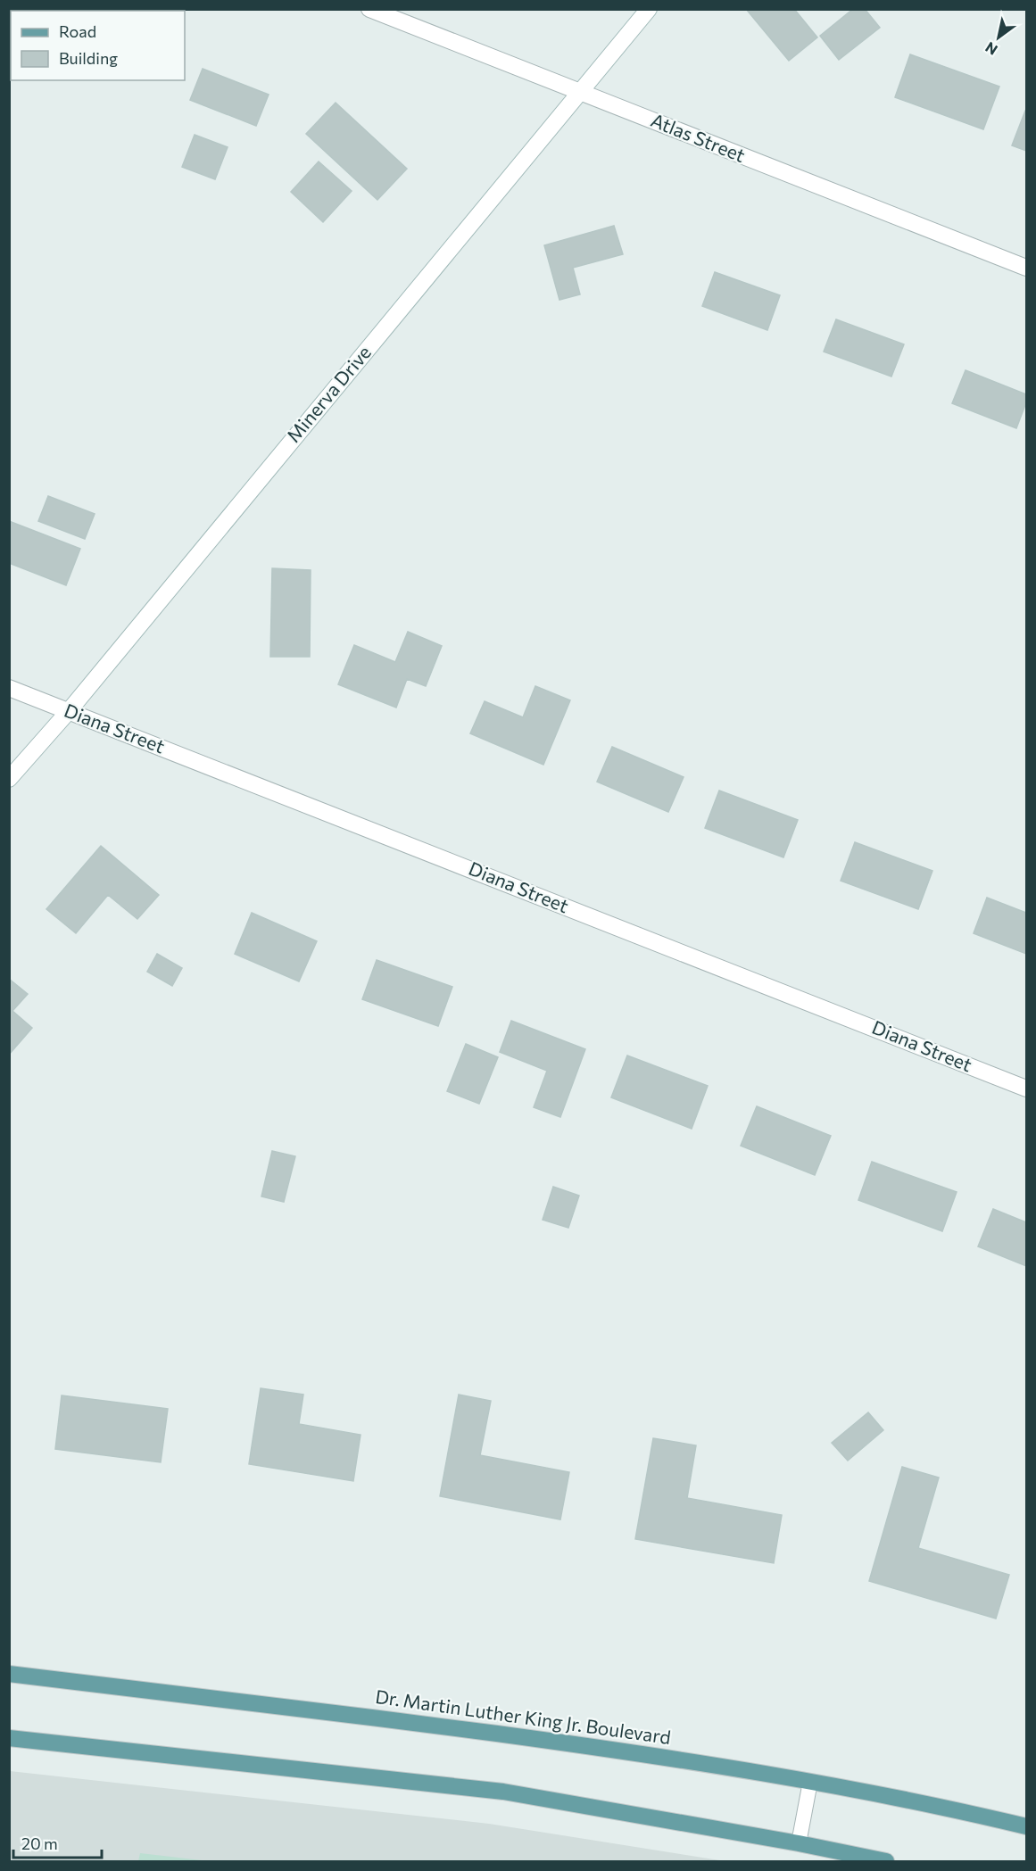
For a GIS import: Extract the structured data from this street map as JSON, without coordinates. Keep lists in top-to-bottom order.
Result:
{
  "streets": {
    "main road": ["Dr. Martin Luther King Jr. Boulevard"],
    "street": ["Atlas Street", "Minerva Drive", "Diana Street"]
  },
  "crossings": [
    ["Atlas Street", "Minerva Drive"],
    ["Minerva Drive", "Diana Street"]
  ],
  "legend": ["Road", "Building"],
  "scale_bar": "20 m",
  "north": "bottom left"
}
